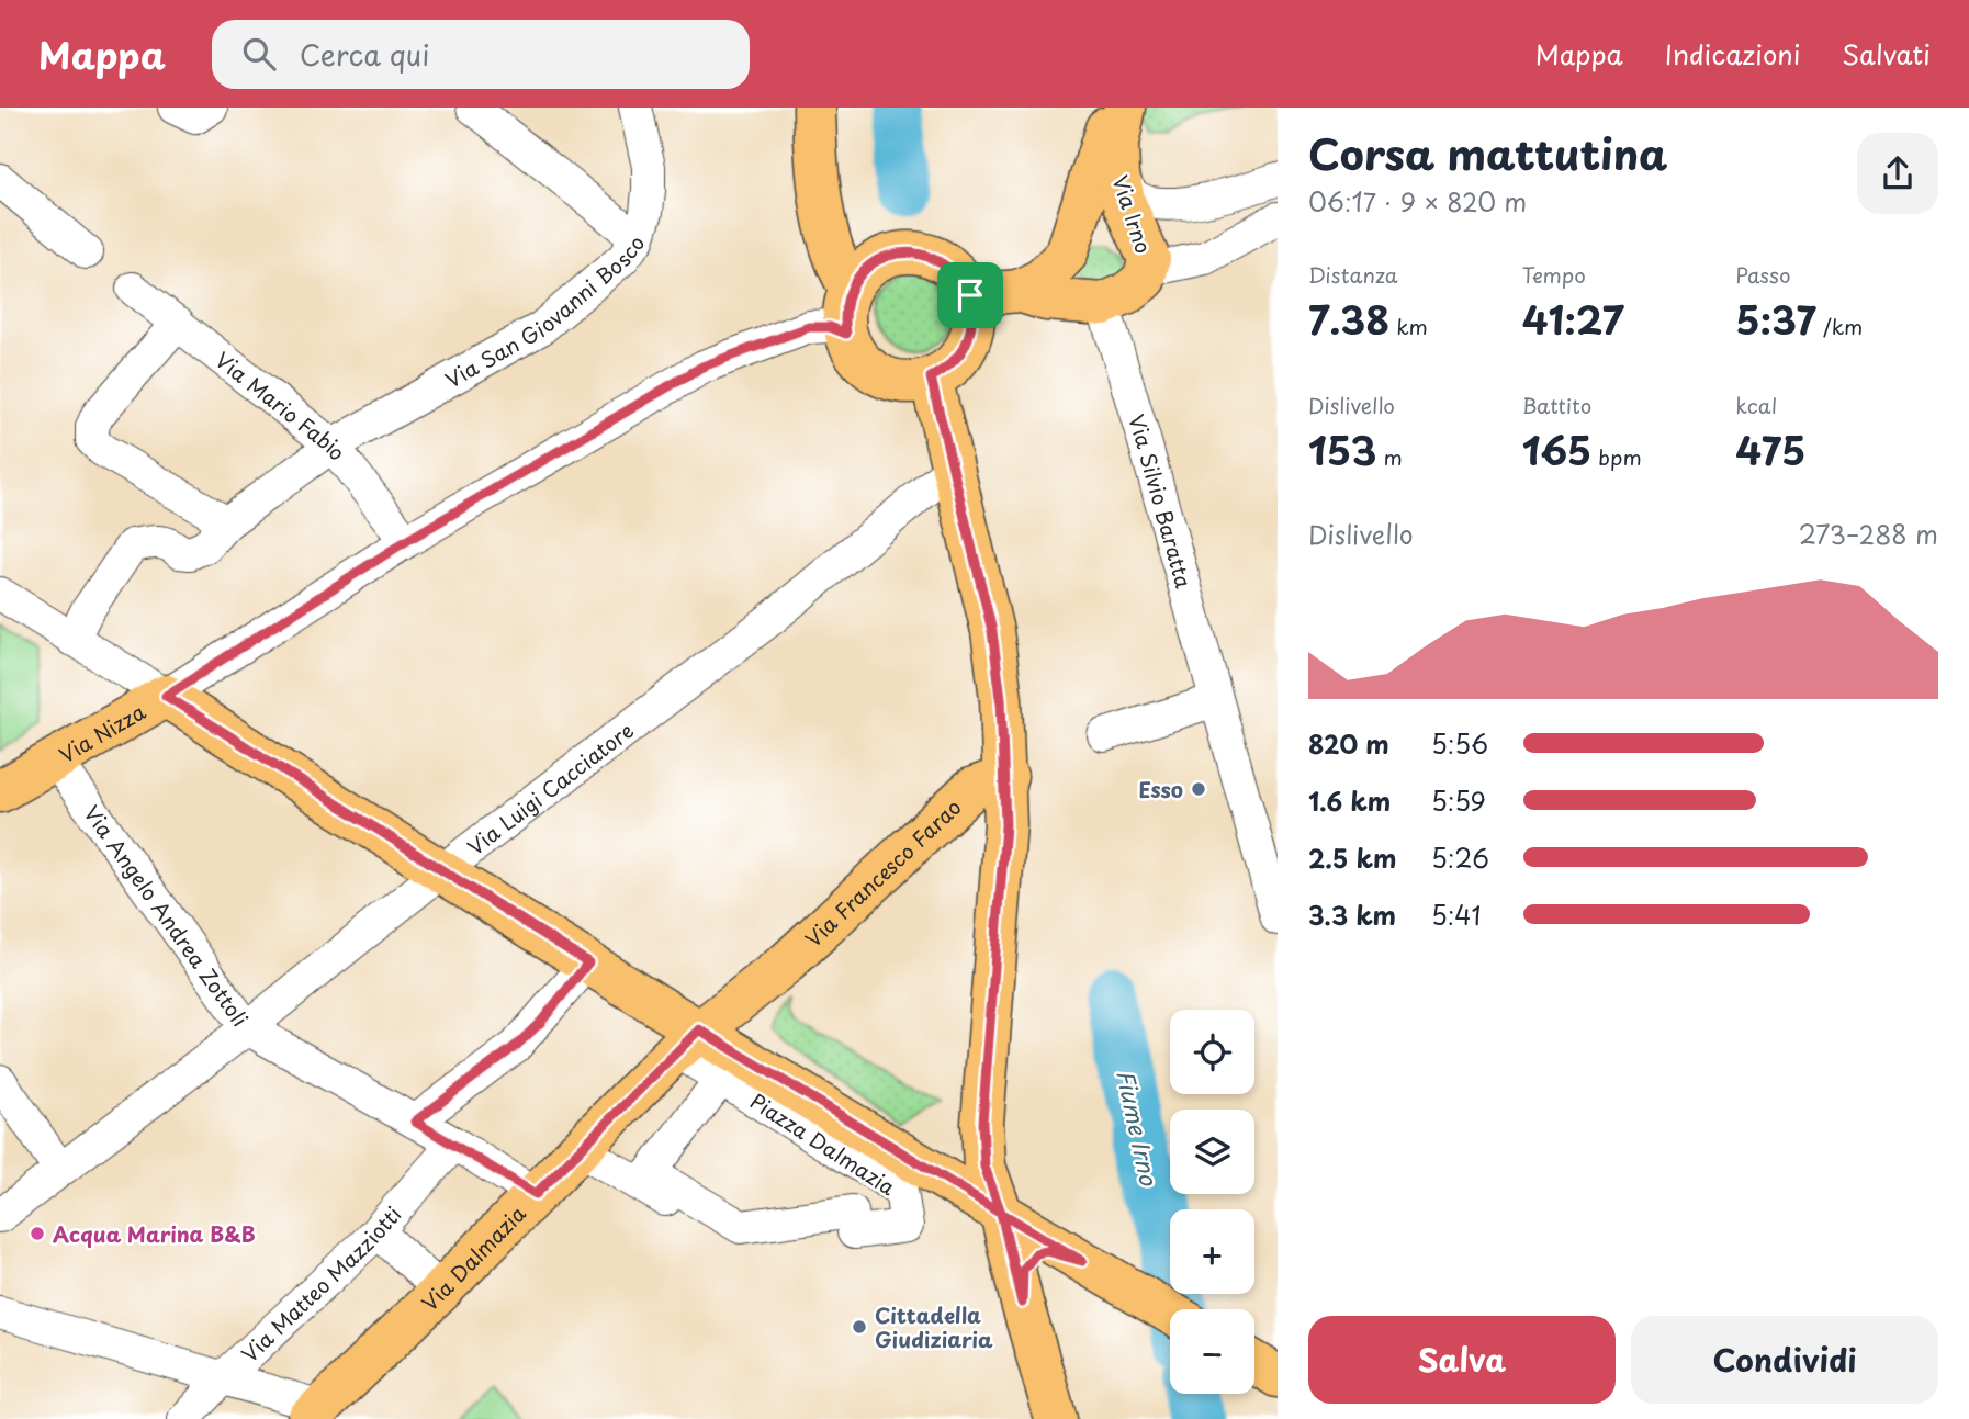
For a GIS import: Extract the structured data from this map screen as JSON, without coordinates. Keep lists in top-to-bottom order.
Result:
{
  "streets": {
    "main road": [
      "Via Irno",
      "Via Nizza",
      "Via Francesco Farao",
      "Via Dalmazia"
    ],
    "street": [
      "Via San Giovanni Bosco",
      "Via Mario Fabio",
      "Via Silvio Baratta",
      "Via Luigi Cacciatore",
      "Via Angelo Andrea Zottoli",
      "Piazza Dalmazia",
      "Via Matteo Mazziotti"
    ]
  },
  "crossings": [
    ["Via Irno", "Via Silvio Baratta"],
    ["Via San Giovanni Bosco", "Via Mario Fabio"],
    ["Via Mario Fabio", "Via Nizza"],
    ["Via Nizza", "Via Angelo Andrea Zottoli"],
    ["Via Luigi Cacciatore", "Via Angelo Andrea Zottoli"],
    ["Via Francesco Farao", "Piazza Dalmazia"],
    ["Via Francesco Farao", "Via Dalmazia"],
    ["Via Angelo Andrea Zottoli", "Via Dalmazia"],
    ["Via Angelo Andrea Zottoli", "Via Matteo Mazziotti"],
    ["Piazza Dalmazia", "Via Dalmazia"]
  ],
  "water": ["Fiume Irno"],
  "places": ["Esso", "Acqua Marina B&B", "Cittadella Giudiziaria"],
  "page": {
    "header": "Mappa",
    "search": "Cerca qui",
    "nav": ["Mappa", "Indicazioni", "Salvati"],
    "heading": ["Corsa mattutina", "06:17 · 9 × 820 m"],
    "stats": [
      ["Distanza", "7.38 km"],
      ["Tempo", "41:27"],
      ["Passo", "5:37 /km"],
      ["Dislivello", "153 m"],
      ["Battito", "165 bpm"],
      ["kcal", "475"]
    ],
    "chart": ["Dislivello", "273–288 m"],
    "list": [
      {
        "name": "820 m",
        "note": "5:56"
      },
      {
        "name": "1.6 km",
        "note": "5:59"
      },
      {
        "name": "2.5 km",
        "note": "5:26"
      },
      {
        "name": "3.3 km",
        "note": "5:41"
      }
    ],
    "map_buttons": ["+", "−"],
    "buttons": ["Salva", "Condividi"]
  }
}
